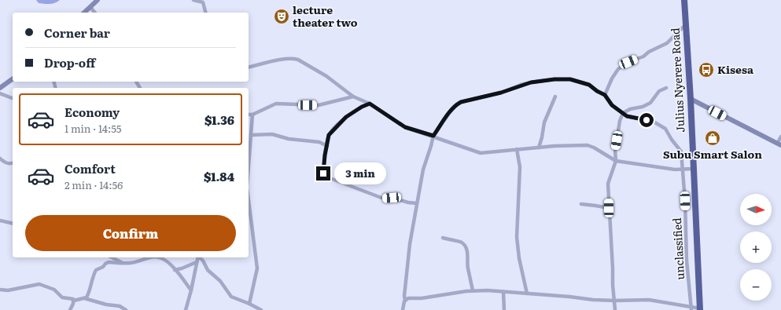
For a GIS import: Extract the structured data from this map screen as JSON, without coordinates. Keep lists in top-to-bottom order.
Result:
{
  "streets": {
    "highway": ["Julius Nyerere Road"],
    "street": ["unclassified"]
  },
  "places": {
    "theatre": ["lecture theater two"],
    "bus stop": ["Kisesa"],
    "shop": ["Subu Smart Salon"]
  },
  "north": "right",
  "page": {
    "banner": ["Corner bar", "Drop-off"],
    "list": [
      {
        "name": "Economy",
        "note": "1 min · 14:55",
        "value": "$1.36"
      },
      {
        "name": "Comfort",
        "note": "2 min · 14:56",
        "value": "$1.84"
      }
    ],
    "bubble": "3 min",
    "map_buttons": ["+", "−"],
    "buttons": "Confirm"
  }
}
